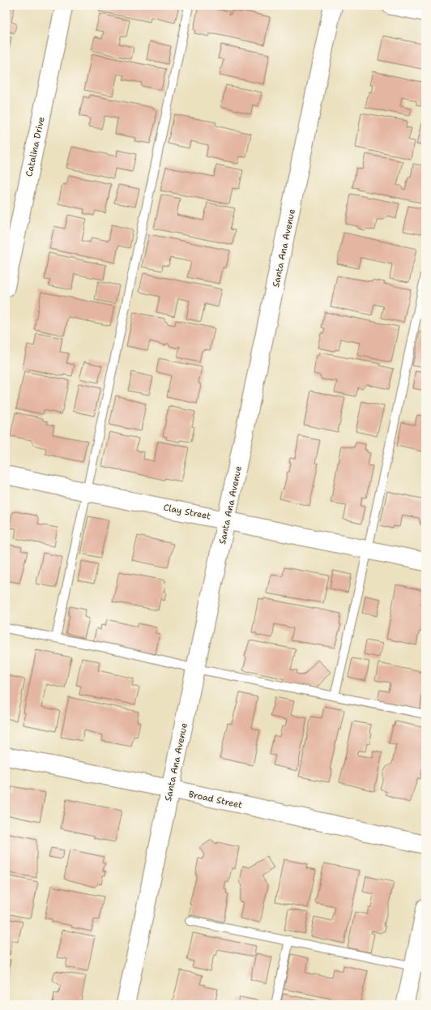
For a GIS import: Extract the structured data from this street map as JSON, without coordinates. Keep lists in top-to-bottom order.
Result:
{
  "streets": {
    "street": [
      "Catalina Drive",
      "Santa Ana Avenue",
      "Clay Street",
      "Broad Street"
    ]
  },
  "crossings": [
    ["Santa Ana Avenue", "Clay Street"],
    ["Santa Ana Avenue", "Broad Street"]
  ]
}
